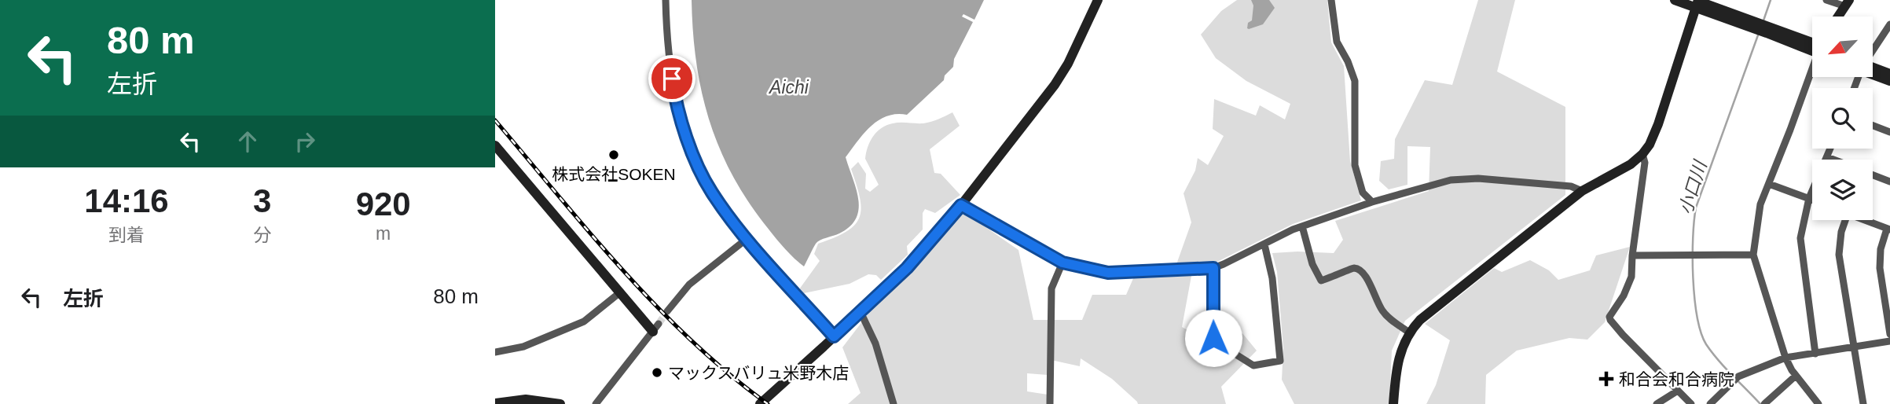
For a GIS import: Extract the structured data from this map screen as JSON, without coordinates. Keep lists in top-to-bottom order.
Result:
{
  "water": ["Aichi", "小口川"],
  "places": {
    "other": ["株式会社SOKEN", "マックスバリュ米野木店"],
    "health": ["和合会和合病院"]
  },
  "north": "bottom left",
  "page": {
    "turn": ["80 m", "左折"],
    "eta": [
      "14:16",
      "到着",
      "3",
      "分",
      "920",
      "m"
    ],
    "list": [
      {
        "name": "左折",
        "value": "80 m"
      }
    ]
  }
}
